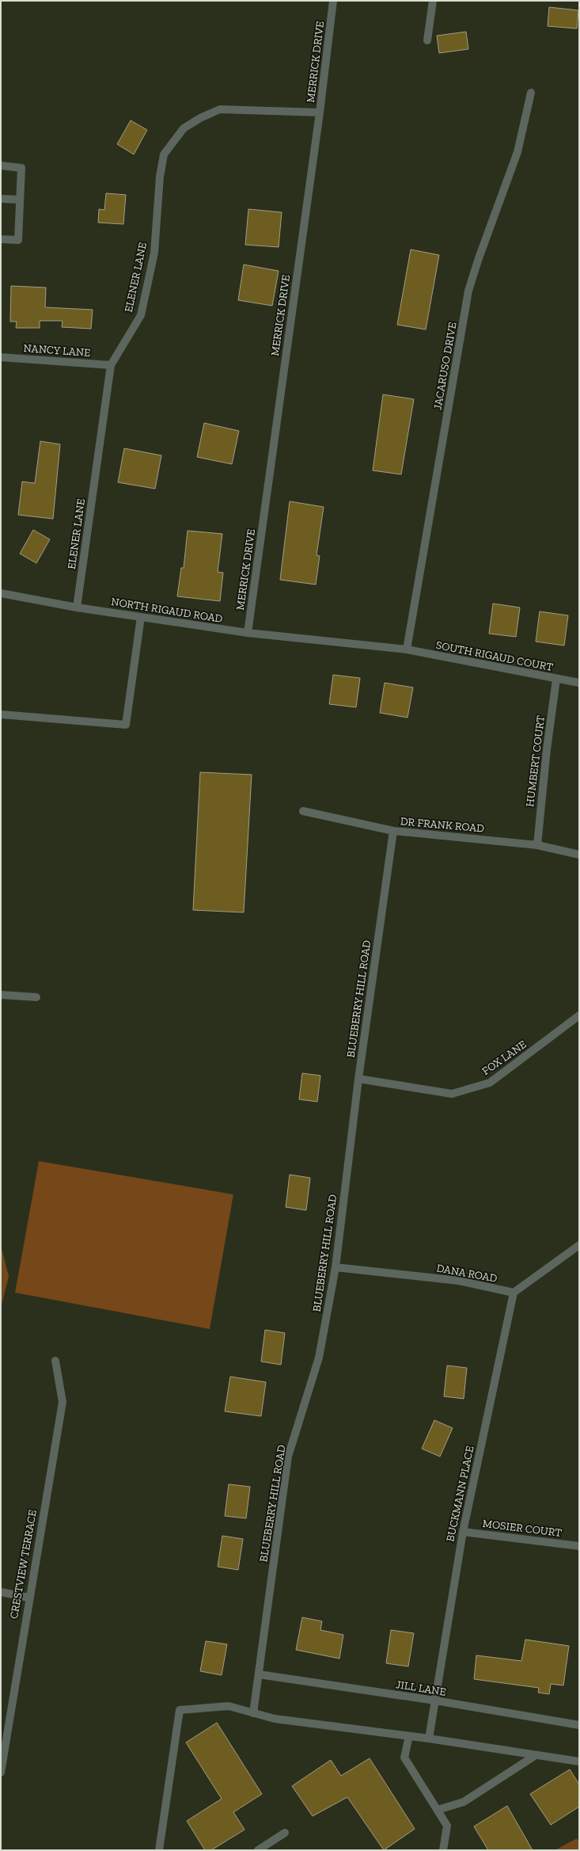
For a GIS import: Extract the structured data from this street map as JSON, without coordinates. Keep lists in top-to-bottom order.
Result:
{
  "streets": {
    "street": [
      "MERRICK DRIVE",
      "ELENER LANE",
      "NANCY LANE",
      "JACARUSO DRIVE",
      "NORTH RIGAUD ROAD",
      "SOUTH RIGAUD COURT",
      "HUMBERT COURT",
      "DR FRANK ROAD",
      "BLUEBERRY HILL ROAD",
      "FOX LANE",
      "DANA ROAD",
      "BUCKMANN PLACE",
      "MOSIER COURT",
      "CRESTVIEW TERRACE",
      "JILL LANE"
    ]
  },
  "crossings": [
    ["MERRICK DRIVE", "ELENER LANE"],
    ["MERRICK DRIVE", "NORTH RIGAUD ROAD"],
    ["ELENER LANE", "NANCY LANE"],
    ["ELENER LANE", "NORTH RIGAUD ROAD"],
    ["JACARUSO DRIVE", "NORTH RIGAUD ROAD"],
    ["JACARUSO DRIVE", "SOUTH RIGAUD COURT"],
    ["NORTH RIGAUD ROAD", "SOUTH RIGAUD COURT"],
    ["SOUTH RIGAUD COURT", "HUMBERT COURT"],
    ["HUMBERT COURT", "DR FRANK ROAD"],
    ["DR FRANK ROAD", "BLUEBERRY HILL ROAD"],
    ["BLUEBERRY HILL ROAD", "FOX LANE"],
    ["BLUEBERRY HILL ROAD", "DANA ROAD"],
    ["BLUEBERRY HILL ROAD", "JILL LANE"],
    ["DANA ROAD", "BUCKMANN PLACE"],
    ["BUCKMANN PLACE", "MOSIER COURT"],
    ["BUCKMANN PLACE", "JILL LANE"]
  ]
}
